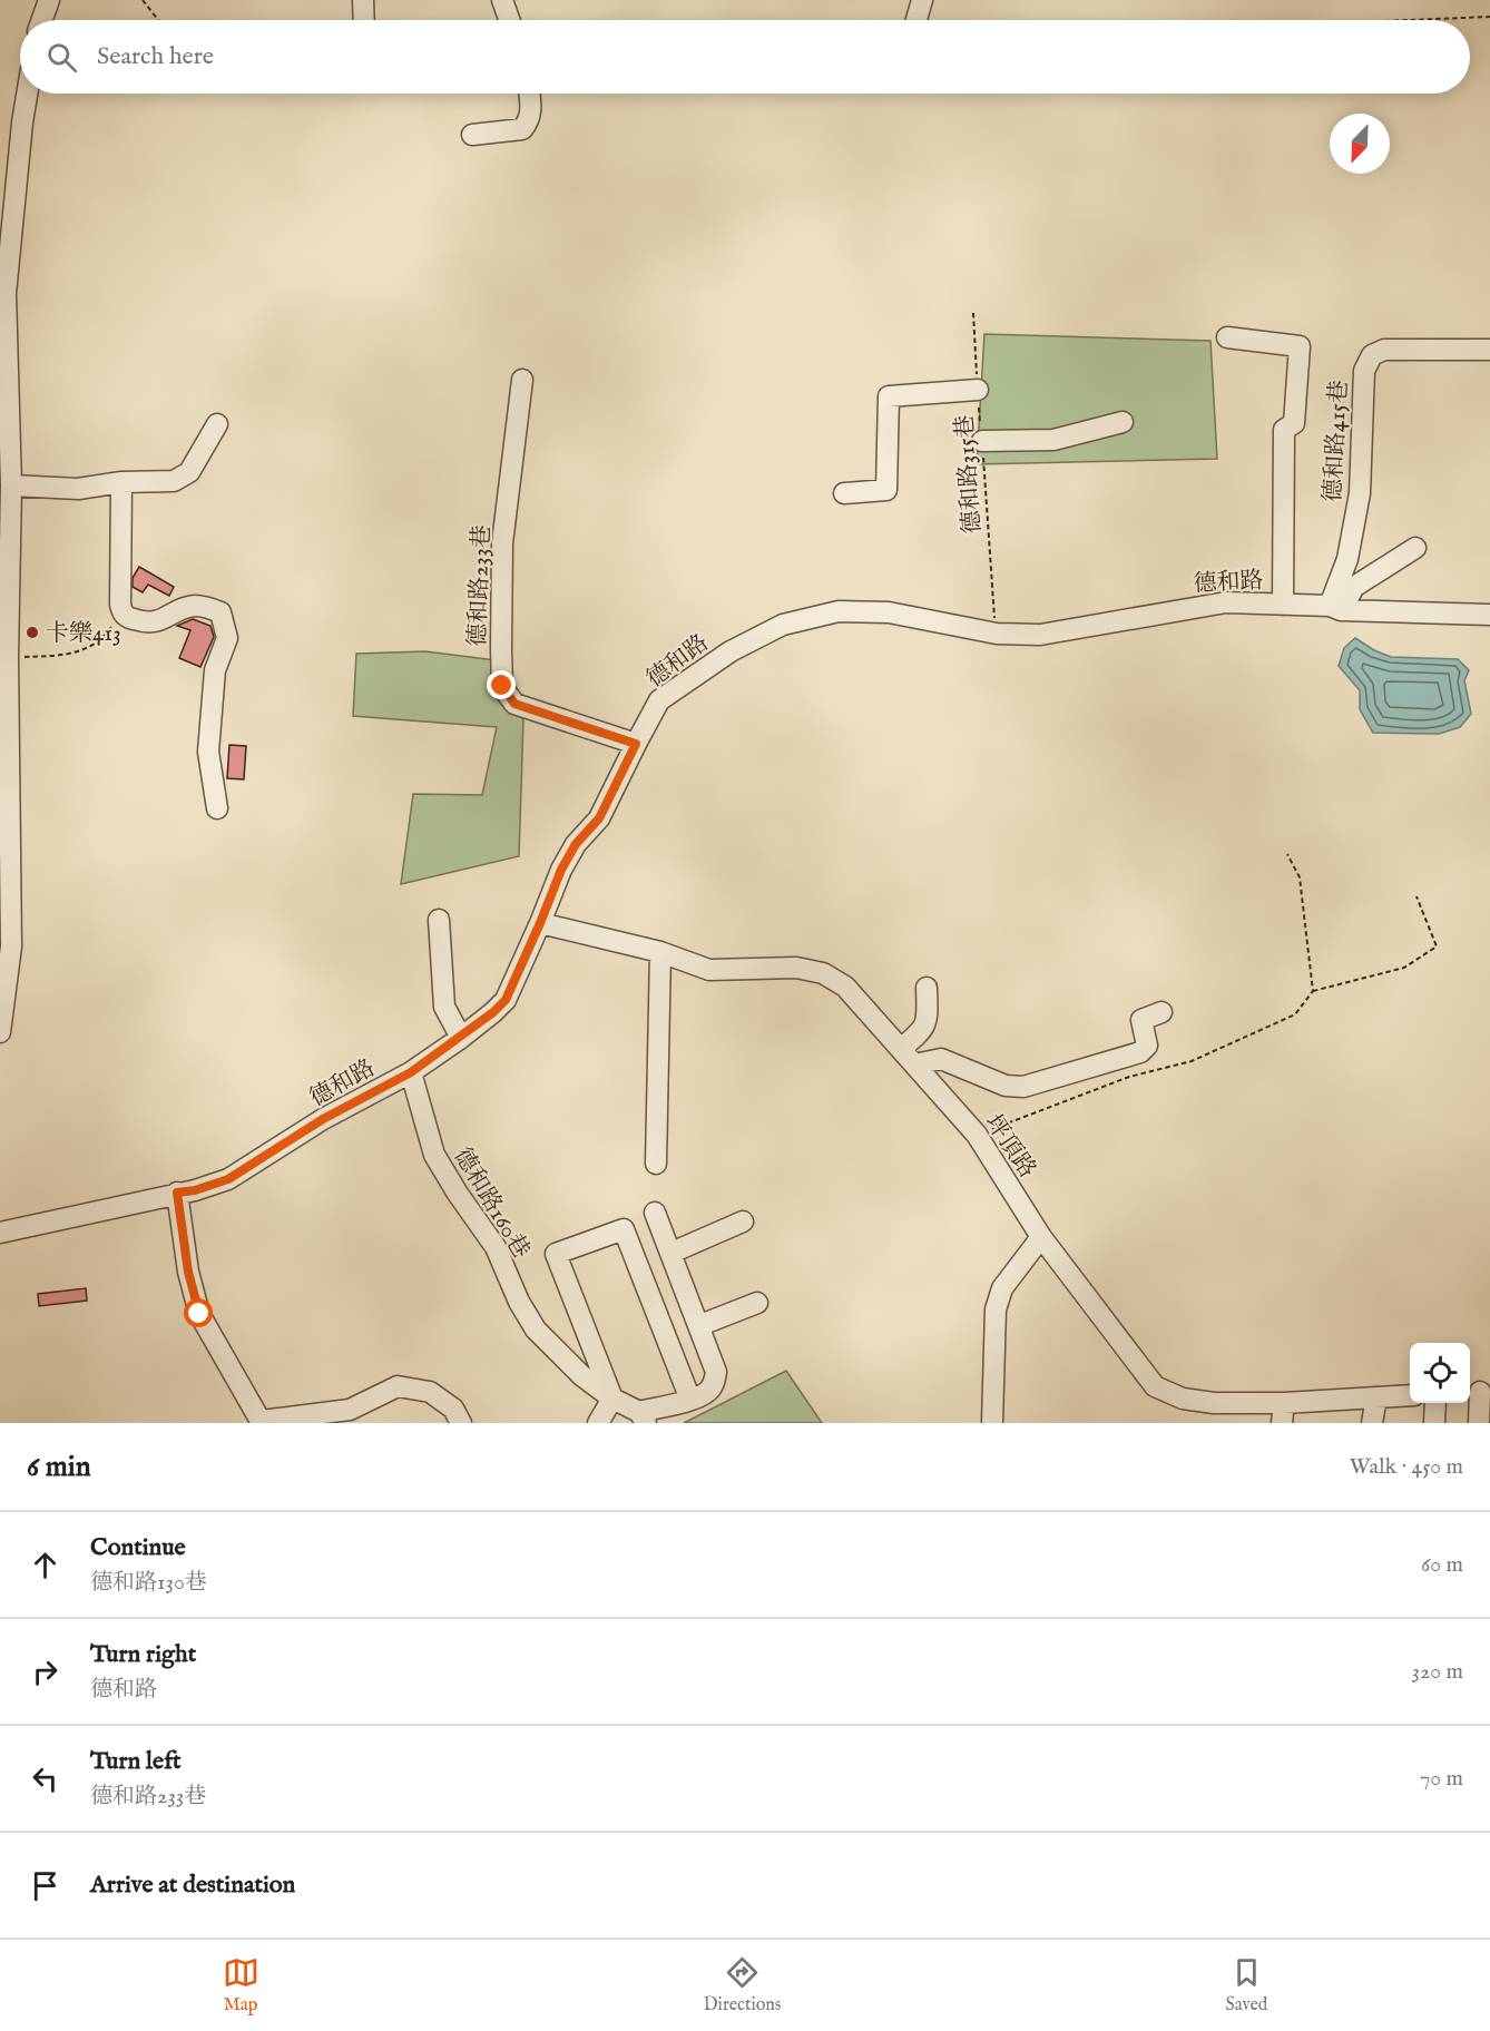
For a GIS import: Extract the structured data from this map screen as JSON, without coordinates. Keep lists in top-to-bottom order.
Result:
{
  "streets": {
    "street": [
      "德和路415巷",
      "德和路",
      "德和路233巷",
      "坪頂路",
      "德和路160巷"
    ],
    "path": ["德和路315巷"]
  },
  "crossings": [
    ["德和路415巷", "德和路"],
    ["德和路315巷", "德和路"],
    ["德和路", "德和路233巷"],
    ["德和路", "坪頂路"],
    ["德和路", "德和路160巷"]
  ],
  "places": ["卡樂413"],
  "north": "bottom left",
  "page": {
    "search": "Search here",
    "heading": ["6 min", "Walk · 450 m"],
    "list": [
      ["Continue", "德和路130巷", "60 m"],
      ["Turn right", "德和路", "320 m"],
      ["Turn left", "德和路233巷", "70 m"],
      "Arrive at destination"
    ],
    "nav": ["Map", "Directions", "Saved"]
  }
}
